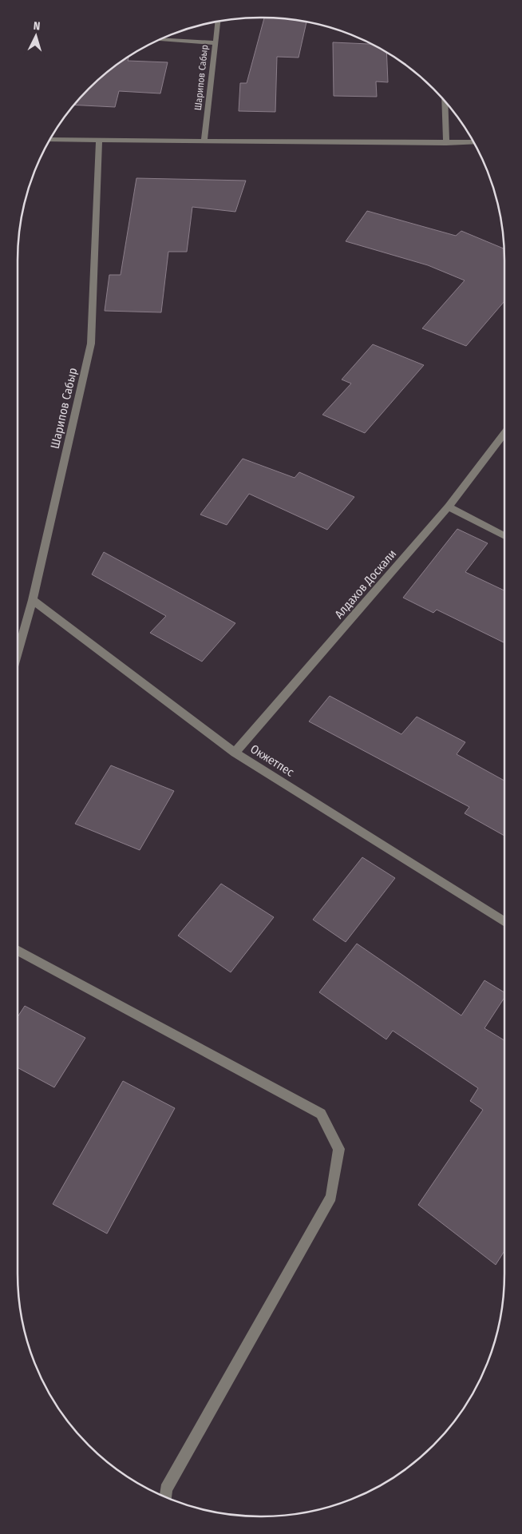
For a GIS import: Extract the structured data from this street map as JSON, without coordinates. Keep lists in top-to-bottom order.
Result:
{
  "streets": {
    "street": ["Шарипов Сабыр", "Алдахов Доскали", "Окжетпес"]
  },
  "crossings": [
    ["Шарипов Сабыр", "Окжетпес"],
    ["Алдахов Доскали", "Окжетпес"]
  ],
  "north": "top"
}
